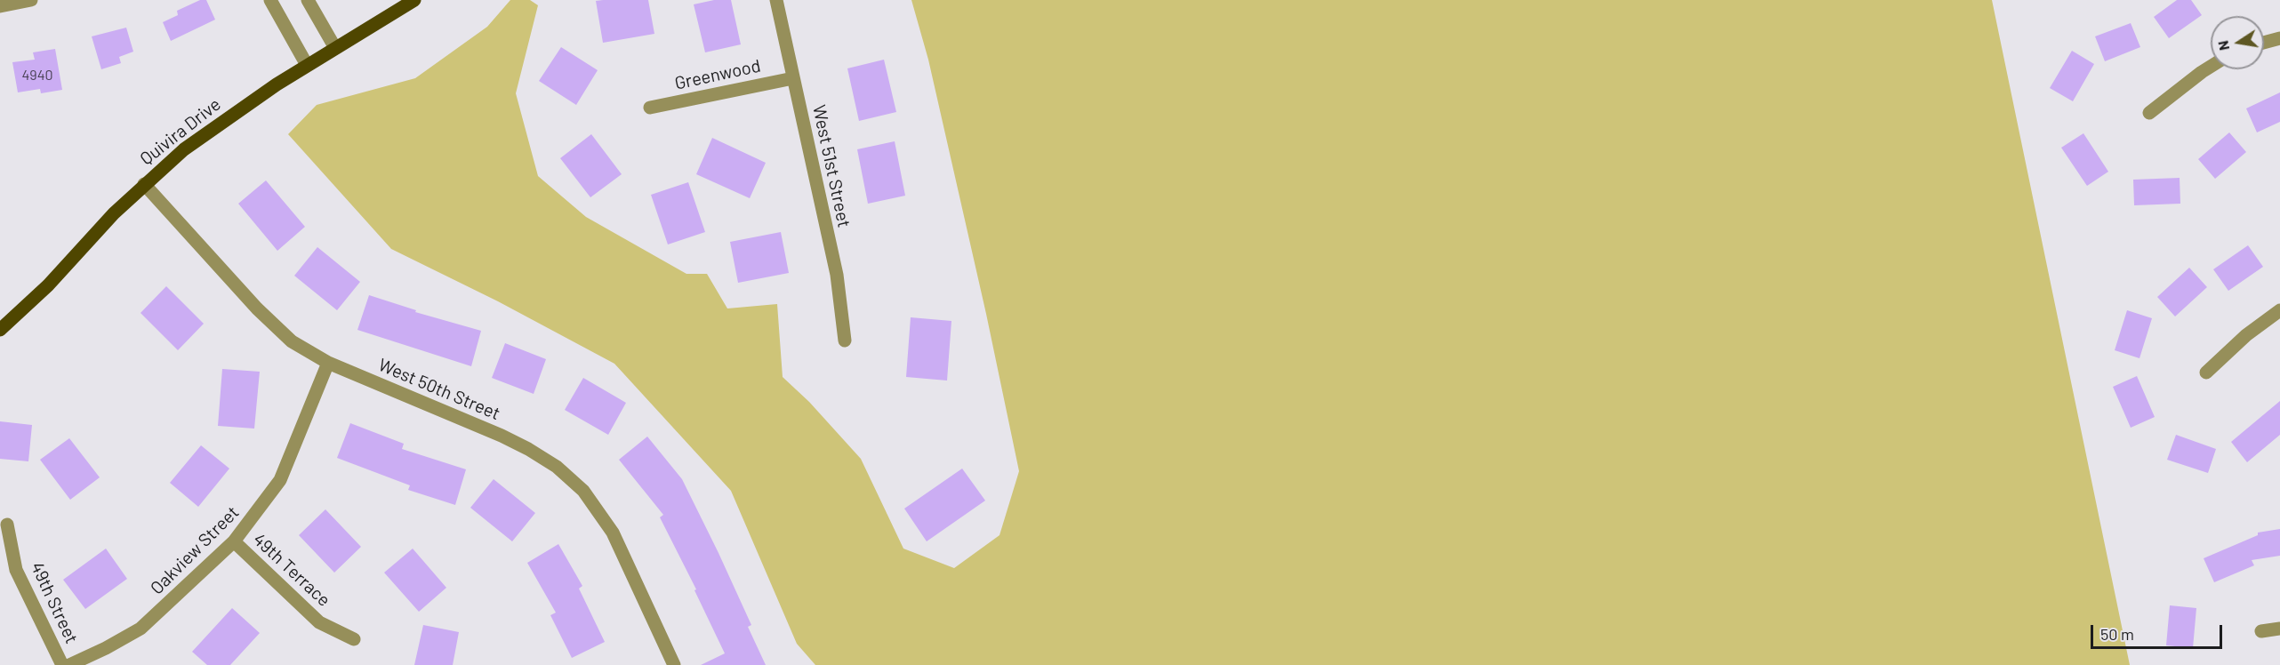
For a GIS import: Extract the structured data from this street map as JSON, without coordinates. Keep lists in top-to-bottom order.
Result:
{
  "streets": {
    "main road": ["Quivira Drive"],
    "street": [
      "Greenwood",
      "West 51st Street",
      "West 50th Street",
      "Oakview Street",
      "49th Terrace",
      "49th Street"
    ]
  },
  "crossings": [
    ["Greenwood", "West 51st Street"],
    ["Quivira Drive", "West 50th Street"],
    ["West 50th Street", "Oakview Street"],
    ["Oakview Street", "49th Terrace"]
  ],
  "house_numbers": ["4940"],
  "scale_bar": "50 m",
  "north": "left"
}
